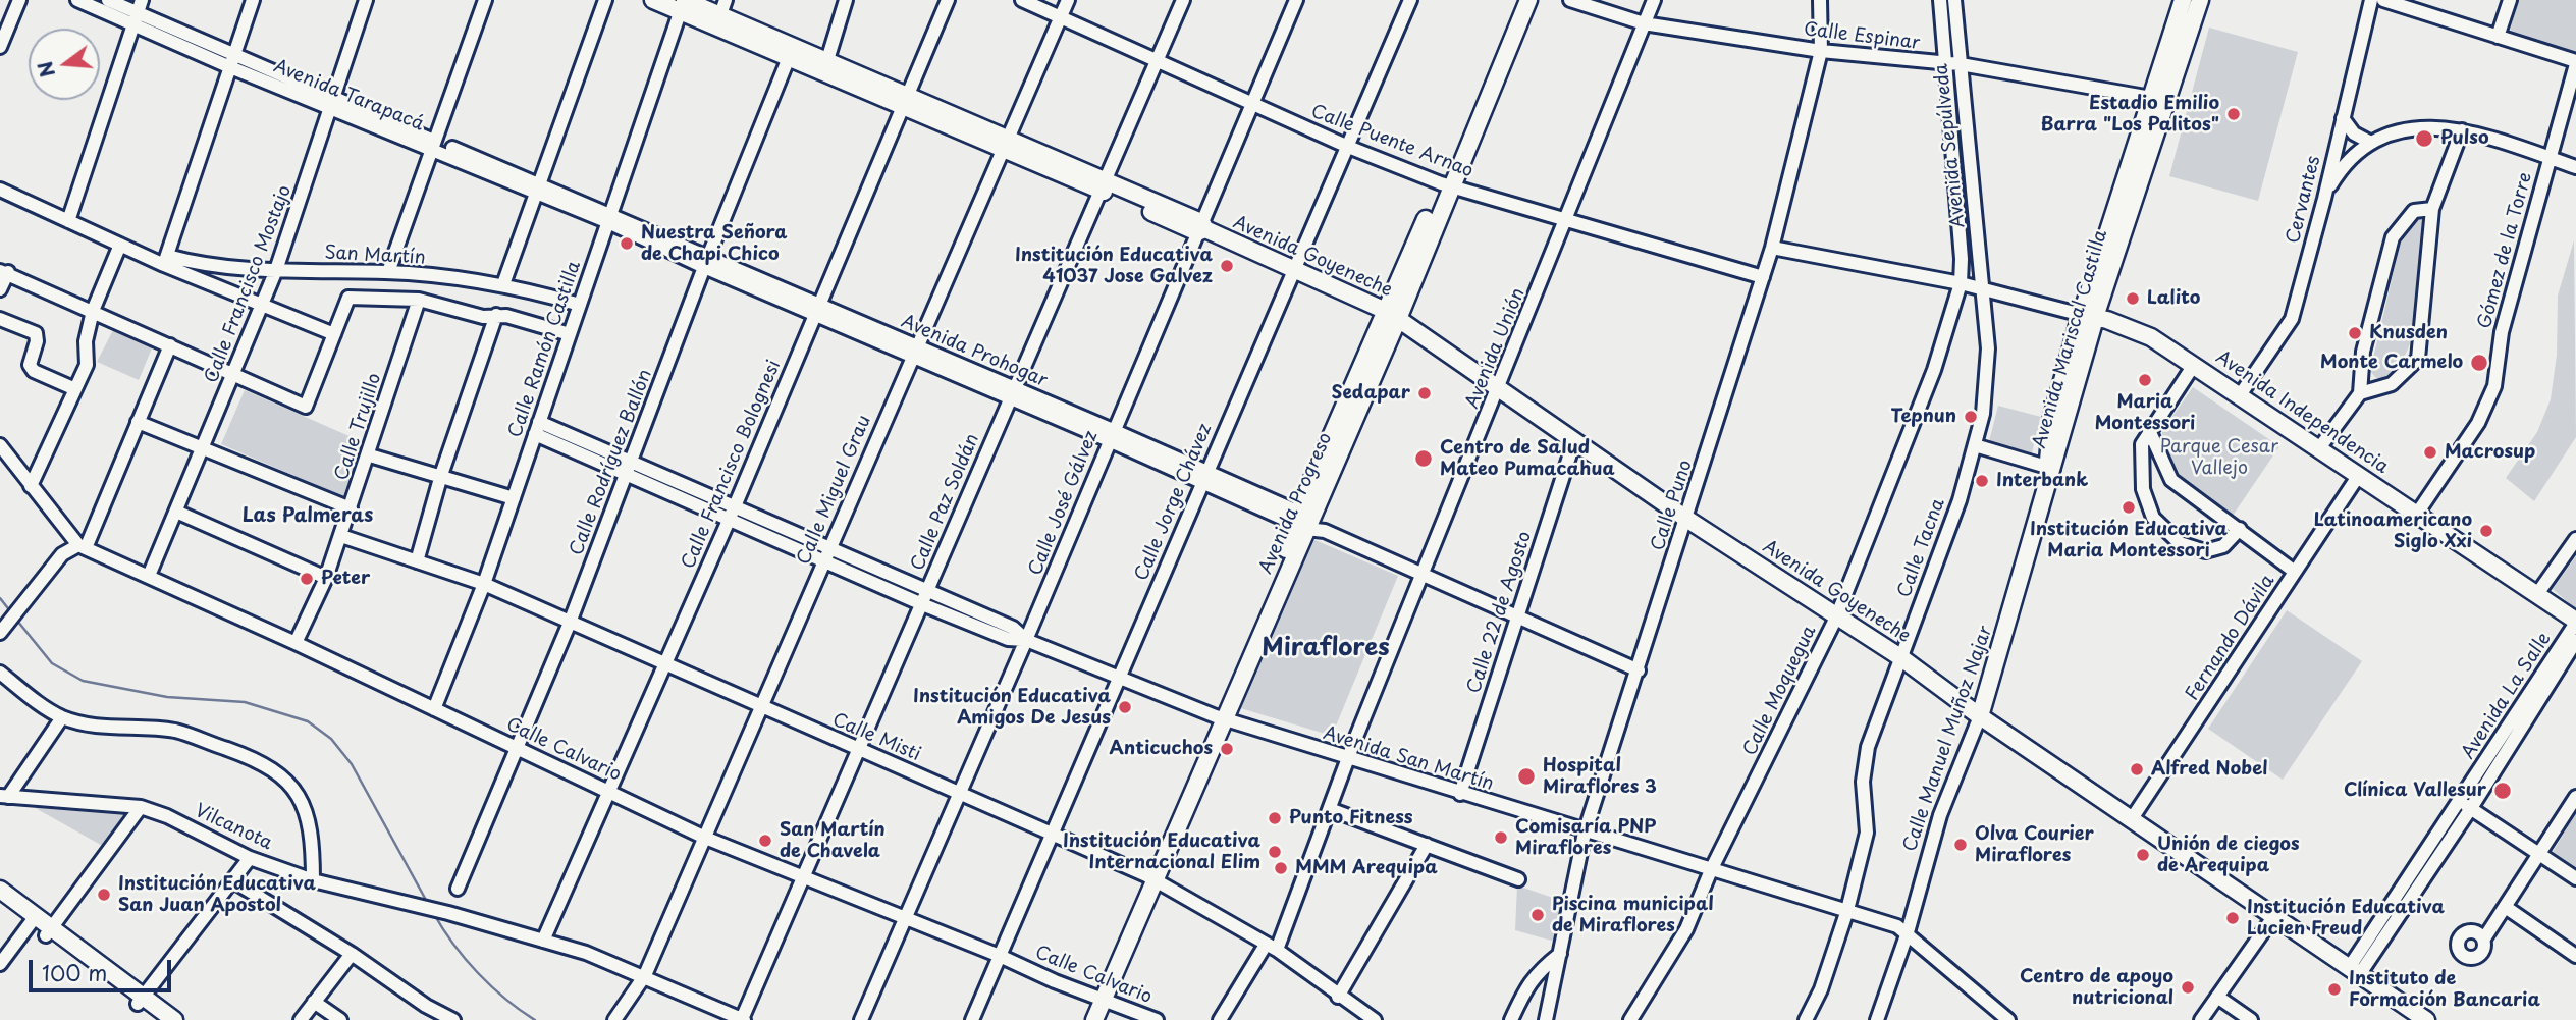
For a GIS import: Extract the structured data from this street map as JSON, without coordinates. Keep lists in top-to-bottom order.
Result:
{
  "streets": {
    "main road": [
      "Avenida Goyeneche",
      "Avenida Mariscal Castilla",
      "Avenida Independencia",
      "Avenida Progreso",
      "Calle Manuel Muñoz Najar"
    ],
    "street": [
      "Calle Espinar",
      "Avenida Tarapacá",
      "Calle Puente Arnao",
      "Avenida Sepúlveda",
      "Cervantes",
      "Gómez de la Torre",
      "San Martín",
      "Calle Francisco Mostajo",
      "Avenida Unión",
      "Calle Ramón Castilla",
      "Avenida Prohogar",
      "Calle Trujillo",
      "Calle Rodríguez Ballón",
      "Calle Francisco Bolognesi",
      "Calle Miguel Grau",
      "Calle Paz Soldán",
      "Calle Jorge Chávez",
      "Calle José Gálvez",
      "Calle Puno",
      "Calle Tacna",
      "Calle 22 de Agosto",
      "Fernando Dávila",
      "Calle Moquegua",
      "Avenida La Salle",
      "Calle Misti",
      "Calle Calvario",
      "Avenida San Martín",
      "Vilcanota"
    ]
  },
  "crossings": [
    ["Calle Espinar", "Avenida Sepúlveda"],
    ["Calle Espinar", "Avenida Mariscal Castilla"],
    ["Calle Espinar", "Avenida Unión"],
    ["Calle Espinar", "Calle Puno"],
    ["Avenida Tarapacá", "Calle Francisco Mostajo"],
    ["Avenida Tarapacá", "Calle Ramón Castilla"],
    ["Avenida Tarapacá", "Avenida Prohogar"],
    ["Calle Puente Arnao", "Avenida Unión"],
    ["Calle Puente Arnao", "Calle Miguel Grau"],
    ["Calle Puente Arnao", "Calle Paz Soldán"],
    ["Calle Puente Arnao", "Calle Jorge Chávez"],
    ["Calle Puente Arnao", "Calle José Gálvez"],
    ["Calle Puente Arnao", "Avenida Progreso"],
    ["Calle Puente Arnao", "Calle Puno"],
    ["Avenida Sepúlveda", "Avenida Independencia"],
    ["Avenida Sepúlveda", "Calle Tacna"],
    ["Avenida Sepúlveda", "Calle Moquegua"],
    ["Cervantes", "Avenida Independencia"],
    ["Gómez de la Torre", "Avenida Independencia"],
    ["San Martín", "Calle Francisco Mostajo"],
    ["San Martín", "Calle Ramón Castilla"],
    ["Avenida Goyeneche", "Avenida Unión"],
    ["Avenida Goyeneche", "Calle Ramón Castilla"],
    ["Avenida Goyeneche", "Calle Rodríguez Ballón"],
    ["Avenida Goyeneche", "Calle Francisco Bolognesi"],
    ["Avenida Goyeneche", "Calle Miguel Grau"],
    ["Avenida Goyeneche", "Calle Paz Soldán"],
    ["Avenida Goyeneche", "Calle Jorge Chávez"],
    ["Avenida Goyeneche", "Calle José Gálvez"],
    ["Avenida Goyeneche", "Avenida Progreso"],
    ["Avenida Goyeneche", "Calle Puno"],
    ["Avenida Goyeneche", "Calle Tacna"],
    ["Avenida Goyeneche", "Calle 22 de Agosto"],
    ["Avenida Goyeneche", "Fernando Dávila"],
    ["Avenida Goyeneche", "Calle Moquegua"],
    ["Avenida Goyeneche", "Avenida La Salle"],
    ["Avenida Goyeneche", "Calle Manuel Muñoz Najar"],
    ["Calle Francisco Mostajo", "Calle Calvario"],
    ["Avenida Mariscal Castilla", "Avenida Independencia"],
    ["Avenida Mariscal Castilla", "Calle Manuel Muñoz Najar"],
    ["Avenida Unión", "Avenida Prohogar"],
    ["Avenida Unión", "Calle Misti"],
    ["Avenida Unión", "Avenida San Martín"],
    ["Calle Ramón Castilla", "Avenida Prohogar"],
    ["Calle Ramón Castilla", "Calle Misti"],
    ["Calle Ramón Castilla", "Calle Calvario"],
    ["Calle Ramón Castilla", "Avenida San Martín"],
    ["Avenida Prohogar", "Calle Rodríguez Ballón"],
    ["Avenida Prohogar", "Calle Francisco Bolognesi"],
    ["Avenida Prohogar", "Calle Miguel Grau"],
    ["Avenida Prohogar", "Calle Paz Soldán"],
    ["Avenida Prohogar", "Calle Jorge Chávez"],
    ["Avenida Prohogar", "Calle José Gálvez"],
    ["Avenida Prohogar", "Avenida Progreso"],
    ["Avenida Prohogar", "Calle Puno"],
    ["Avenida Prohogar", "Calle 22 de Agosto"],
    ["Avenida Independencia", "Calle Tacna"],
    ["Avenida Independencia", "Fernando Dávila"],
    ["Avenida Independencia", "Avenida La Salle"],
    ["Calle Trujillo", "Calle Misti"],
    ["Calle Trujillo", "Calle Calvario"],
    ["Calle Rodríguez Ballón", "Calle Misti"],
    ["Calle Rodríguez Ballón", "Calle Calvario"],
    ["Calle Rodríguez Ballón", "Avenida San Martín"],
    ["Calle Francisco Bolognesi", "Calle Misti"],
    ["Calle Francisco Bolognesi", "Calle Calvario"],
    ["Calle Francisco Bolognesi", "Avenida San Martín"],
    ["Calle Francisco Bolognesi", "Vilcanota"],
    ["Calle Miguel Grau", "Calle Misti"],
    ["Calle Miguel Grau", "Calle Calvario"],
    ["Calle Miguel Grau", "Avenida San Martín"],
    ["Calle Miguel Grau", "Vilcanota"],
    ["Calle Paz Soldán", "Calle Misti"],
    ["Calle Paz Soldán", "Calle Calvario"],
    ["Calle Paz Soldán", "Avenida San Martín"],
    ["Calle Paz Soldán", "Vilcanota"],
    ["Calle Jorge Chávez", "Calle Misti"],
    ["Calle Jorge Chávez", "Calle Calvario"],
    ["Calle Jorge Chávez", "Avenida San Martín"],
    ["Calle José Gálvez", "Calle Misti"],
    ["Calle José Gálvez", "Calle Calvario"],
    ["Calle José Gálvez", "Avenida San Martín"],
    ["Avenida Progreso", "Calle Misti"],
    ["Avenida Progreso", "Calle Calvario"],
    ["Avenida Progreso", "Avenida San Martín"],
    ["Calle Puno", "Avenida San Martín"],
    ["Calle Tacna", "Avenida San Martín"],
    ["Calle 22 de Agosto", "Avenida San Martín"],
    ["Calle Moquegua", "Avenida San Martín"],
    ["Calle Manuel Muñoz Najar", "Avenida San Martín"]
  ],
  "districts": ["Las Palmeras", "Miraflores"],
  "parks": ["Parque Cesar Vallejo"],
  "places": [
    "Estadio Emilio Barra \"Los Palitos\"",
    "Pulso",
    "Nuestra Señora de Chapi Chico",
    "Institución Educativa 41037 Jose Galvez",
    "Lalito",
    "Knusden",
    "Monte Carmelo",
    "Maria Montessori",
    "Sedapar",
    "Tepnun",
    "Macrosup",
    "Centro de Salud Mateo Pumacahua",
    "Interbank",
    "Institución Educativa Maria Montessori",
    "Latinoamericano Siglo Xxi",
    "Peter",
    "Institución Educativa Amigos De Jesus",
    "Anticuchos",
    "Alfred Nobel",
    "Hospital Miraflores 3",
    "Clínica Vallesur",
    "Punto Fitness",
    "Comisaría PNP Miraflores",
    "San Martín de Chavela",
    "Olva Courier Miraflores",
    "Institución Educativa Internacional Elim",
    "Unión de ciegos de Arequipa",
    "MMM Arequipa",
    "Institución Educativa San Juan Apostol",
    "Piscina municipal de Miraflores",
    "Institución Educativa Lucien Freud",
    "Centro de apoyo nutricional",
    "Instituto de Formación Bancaria"
  ],
  "scale_bar": "100 m",
  "north": "left"
}
